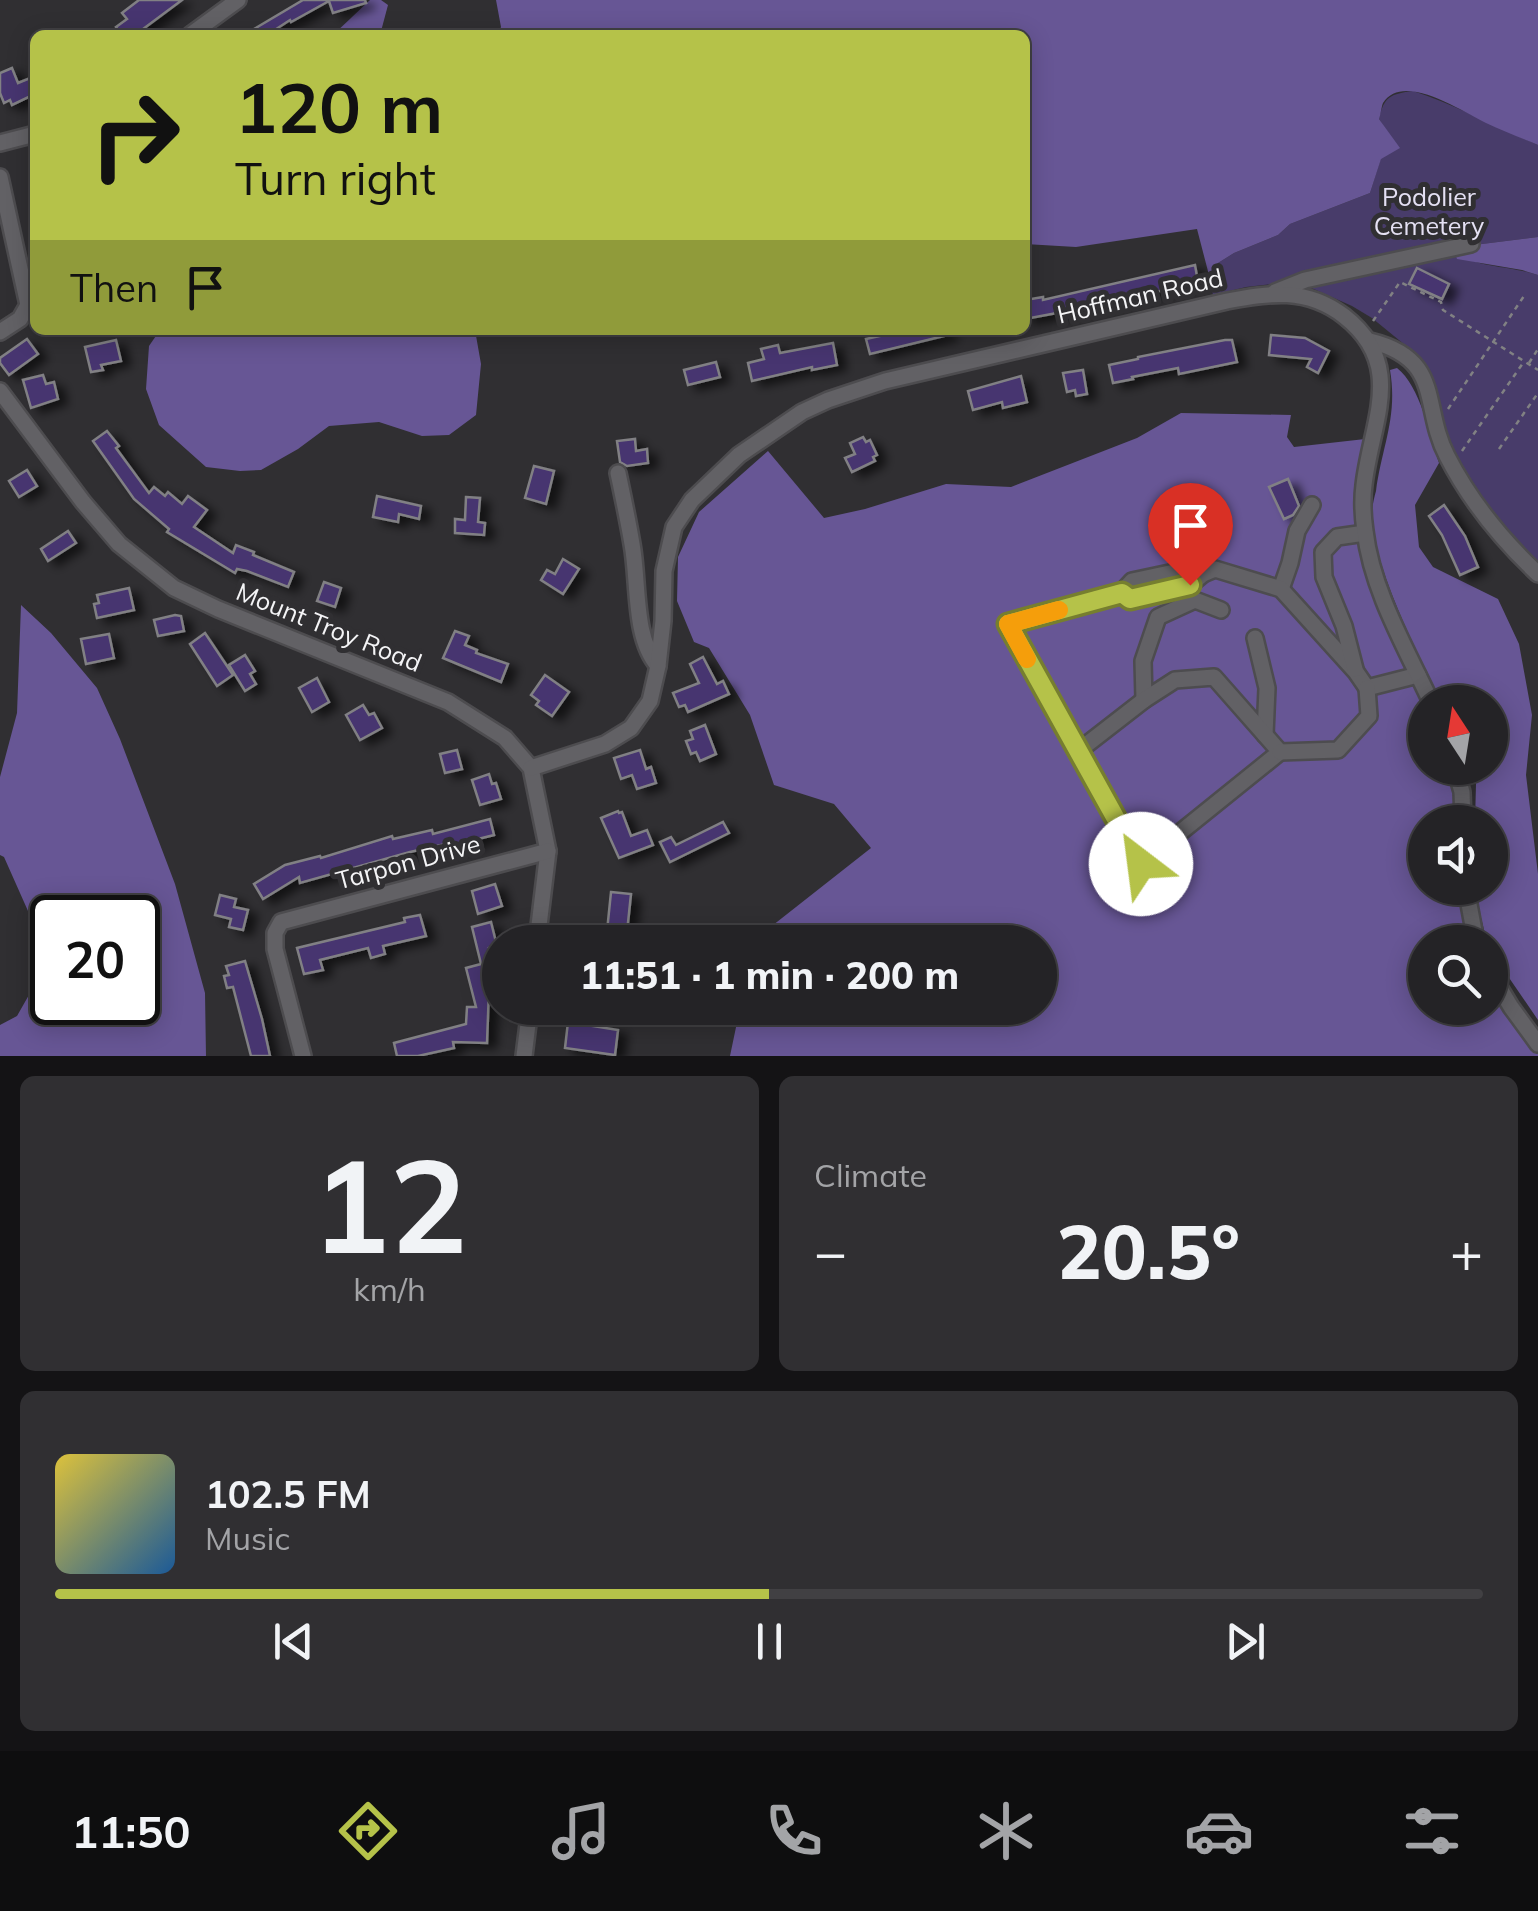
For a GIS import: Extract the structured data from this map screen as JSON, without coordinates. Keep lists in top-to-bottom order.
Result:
{
  "streets": {
    "street": ["Hoffman Road", "Mount Troy Road", "Tarpon Drive"]
  },
  "crossings": [
    ["Hoffman Road", "Mount Troy Road"],
    ["Mount Troy Road", "Tarpon Drive"]
  ],
  "parks": ["Podolier Cemetery"],
  "north": "top",
  "page": {
    "turn": ["120 m", "Turn right"],
    "then": "Then",
    "limit": "20",
    "trip": "11:51 · 1 min · 200 m",
    "tile": [
      ["12", "km/h"],
      "Climate"
    ],
    "heat": ["−", "20.5°", "+"],
    "song": ["102.5 FM", "Music"],
    "tabs": "11:50"
  }
}
